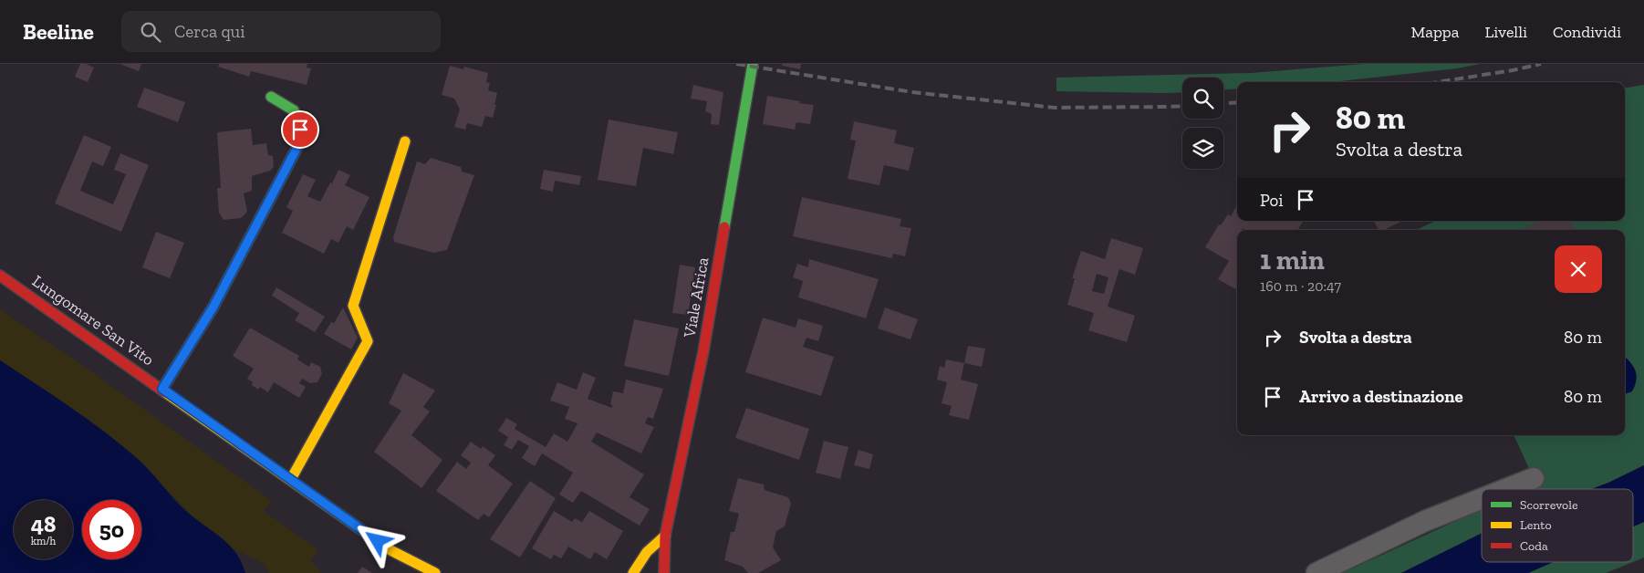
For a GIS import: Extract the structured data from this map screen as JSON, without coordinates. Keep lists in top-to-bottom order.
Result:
{
  "streets": {
    "main road": ["Viale Africa", "Lungomare San Vito"]
  },
  "legend": ["Scorrevole", "Lento", "Coda"],
  "page": {
    "header": "Beeline",
    "search": "Cerca qui",
    "nav": ["Mappa", "Livelli", "Condividi"],
    "turn": ["80 m", "Svolta a destra"],
    "then": "Poi",
    "heading": ["1 min", "160 m · 20:47"],
    "list": [
      {
        "name": "Svolta a destra",
        "value": "80 m"
      },
      {
        "name": "Arrivo a destinazione",
        "value": "80 m"
      }
    ],
    "speed": "48 km/h",
    "limit": "50"
  }
}
